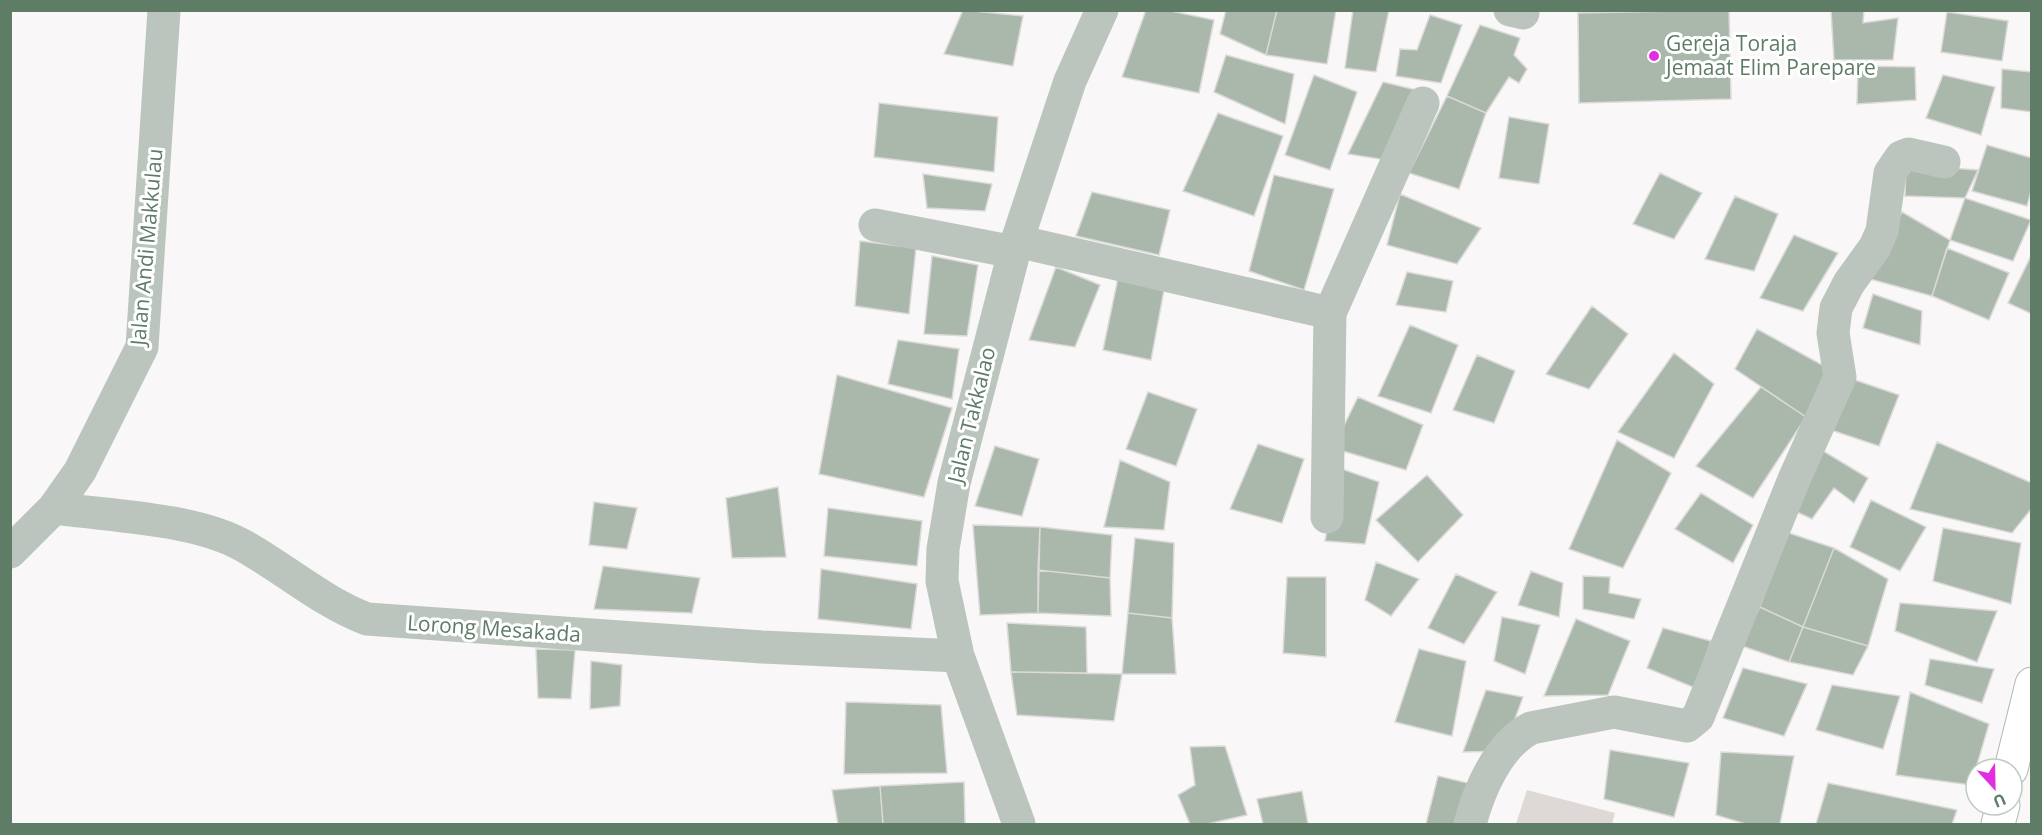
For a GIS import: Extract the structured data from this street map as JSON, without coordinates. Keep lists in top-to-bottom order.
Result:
{
  "streets": {
    "street": ["Jalan Andi Makkulau", "Jalan Takkalao", "Lorong Mesakada"]
  },
  "crossings": [
    ["Jalan Andi Makkulau", "Lorong Mesakada"],
    ["Jalan Takkalao", "Lorong Mesakada"]
  ],
  "places": ["Gereja Toraja Jemaat Elim Parepare"],
  "north": "bottom"
}
